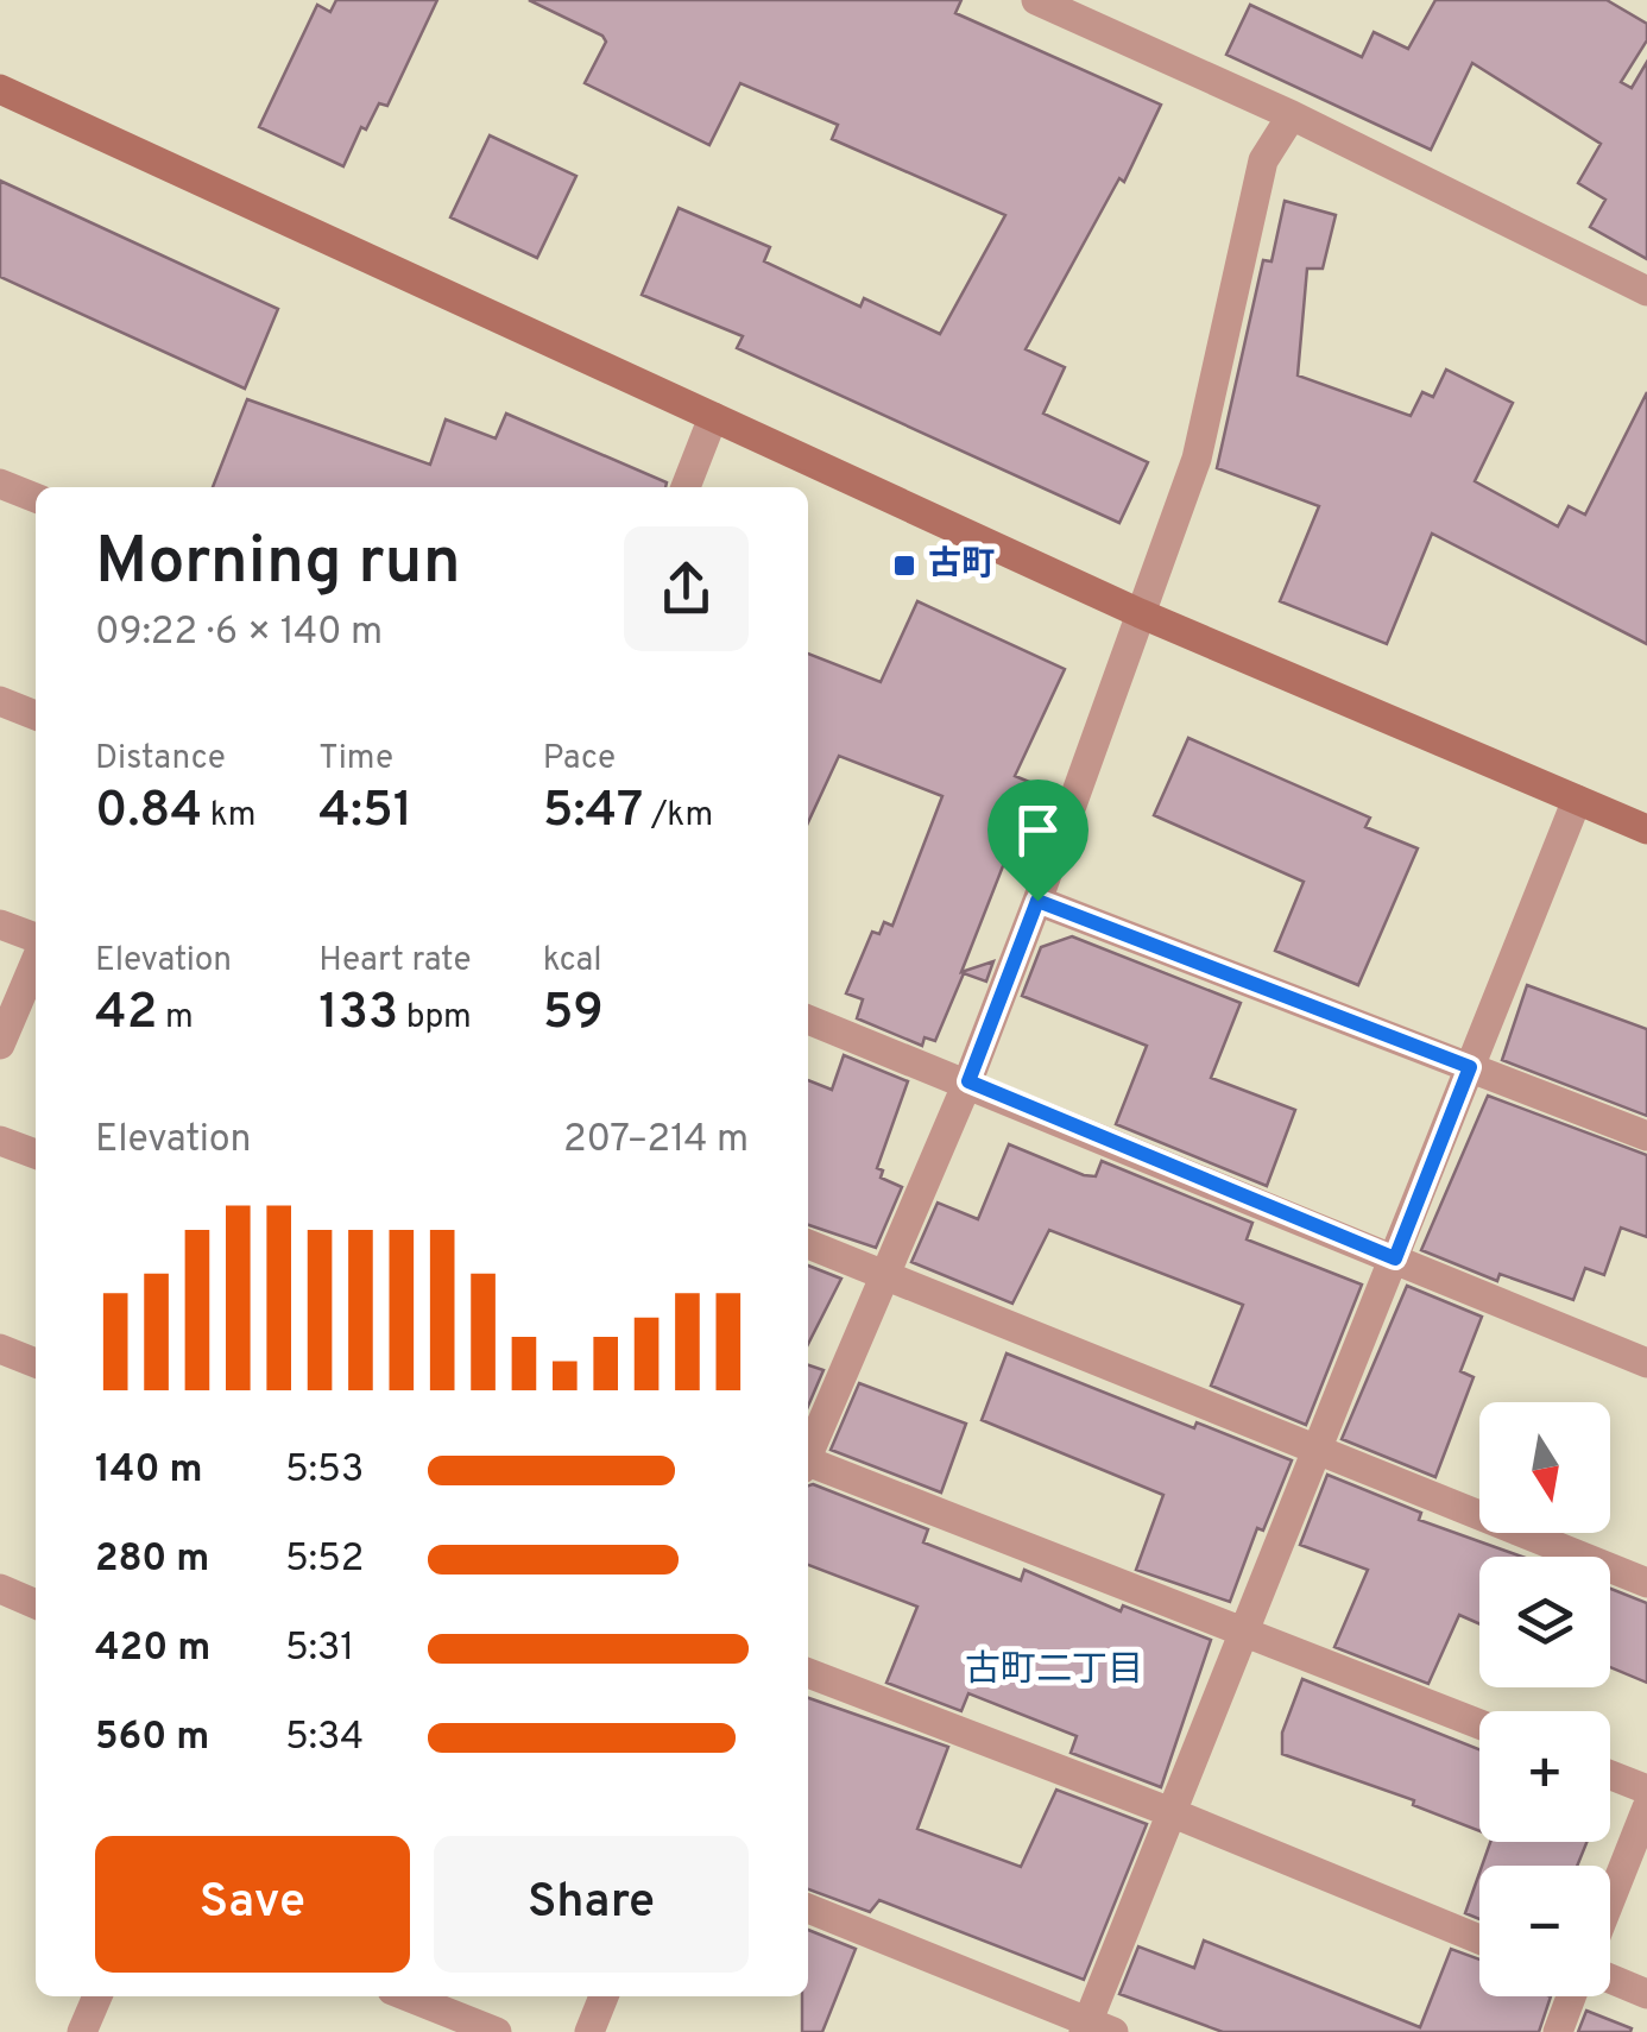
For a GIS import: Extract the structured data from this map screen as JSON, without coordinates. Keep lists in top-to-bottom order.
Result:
{
  "districts": ["古町二丁目"],
  "places": {
    "transit": ["古町"]
  },
  "north": "bottom",
  "page": {
    "heading": ["Morning run", "09:22 · 6 × 140 m"],
    "stats": [
      ["Distance", "0.84 km"],
      ["Time", "4:51"],
      ["Pace", "5:47 /km"],
      ["Elevation", "42 m"],
      ["Heart rate", "133 bpm"],
      ["kcal", "59"]
    ],
    "chart": ["Elevation", "207–214 m"],
    "map_buttons": ["+", "−"],
    "list": [
      {
        "name": "140 m",
        "note": "5:53"
      },
      {
        "name": "280 m",
        "note": "5:52"
      },
      {
        "name": "420 m",
        "note": "5:31"
      },
      {
        "name": "560 m",
        "note": "5:34"
      }
    ],
    "buttons": ["Save", "Share"]
  }
}
